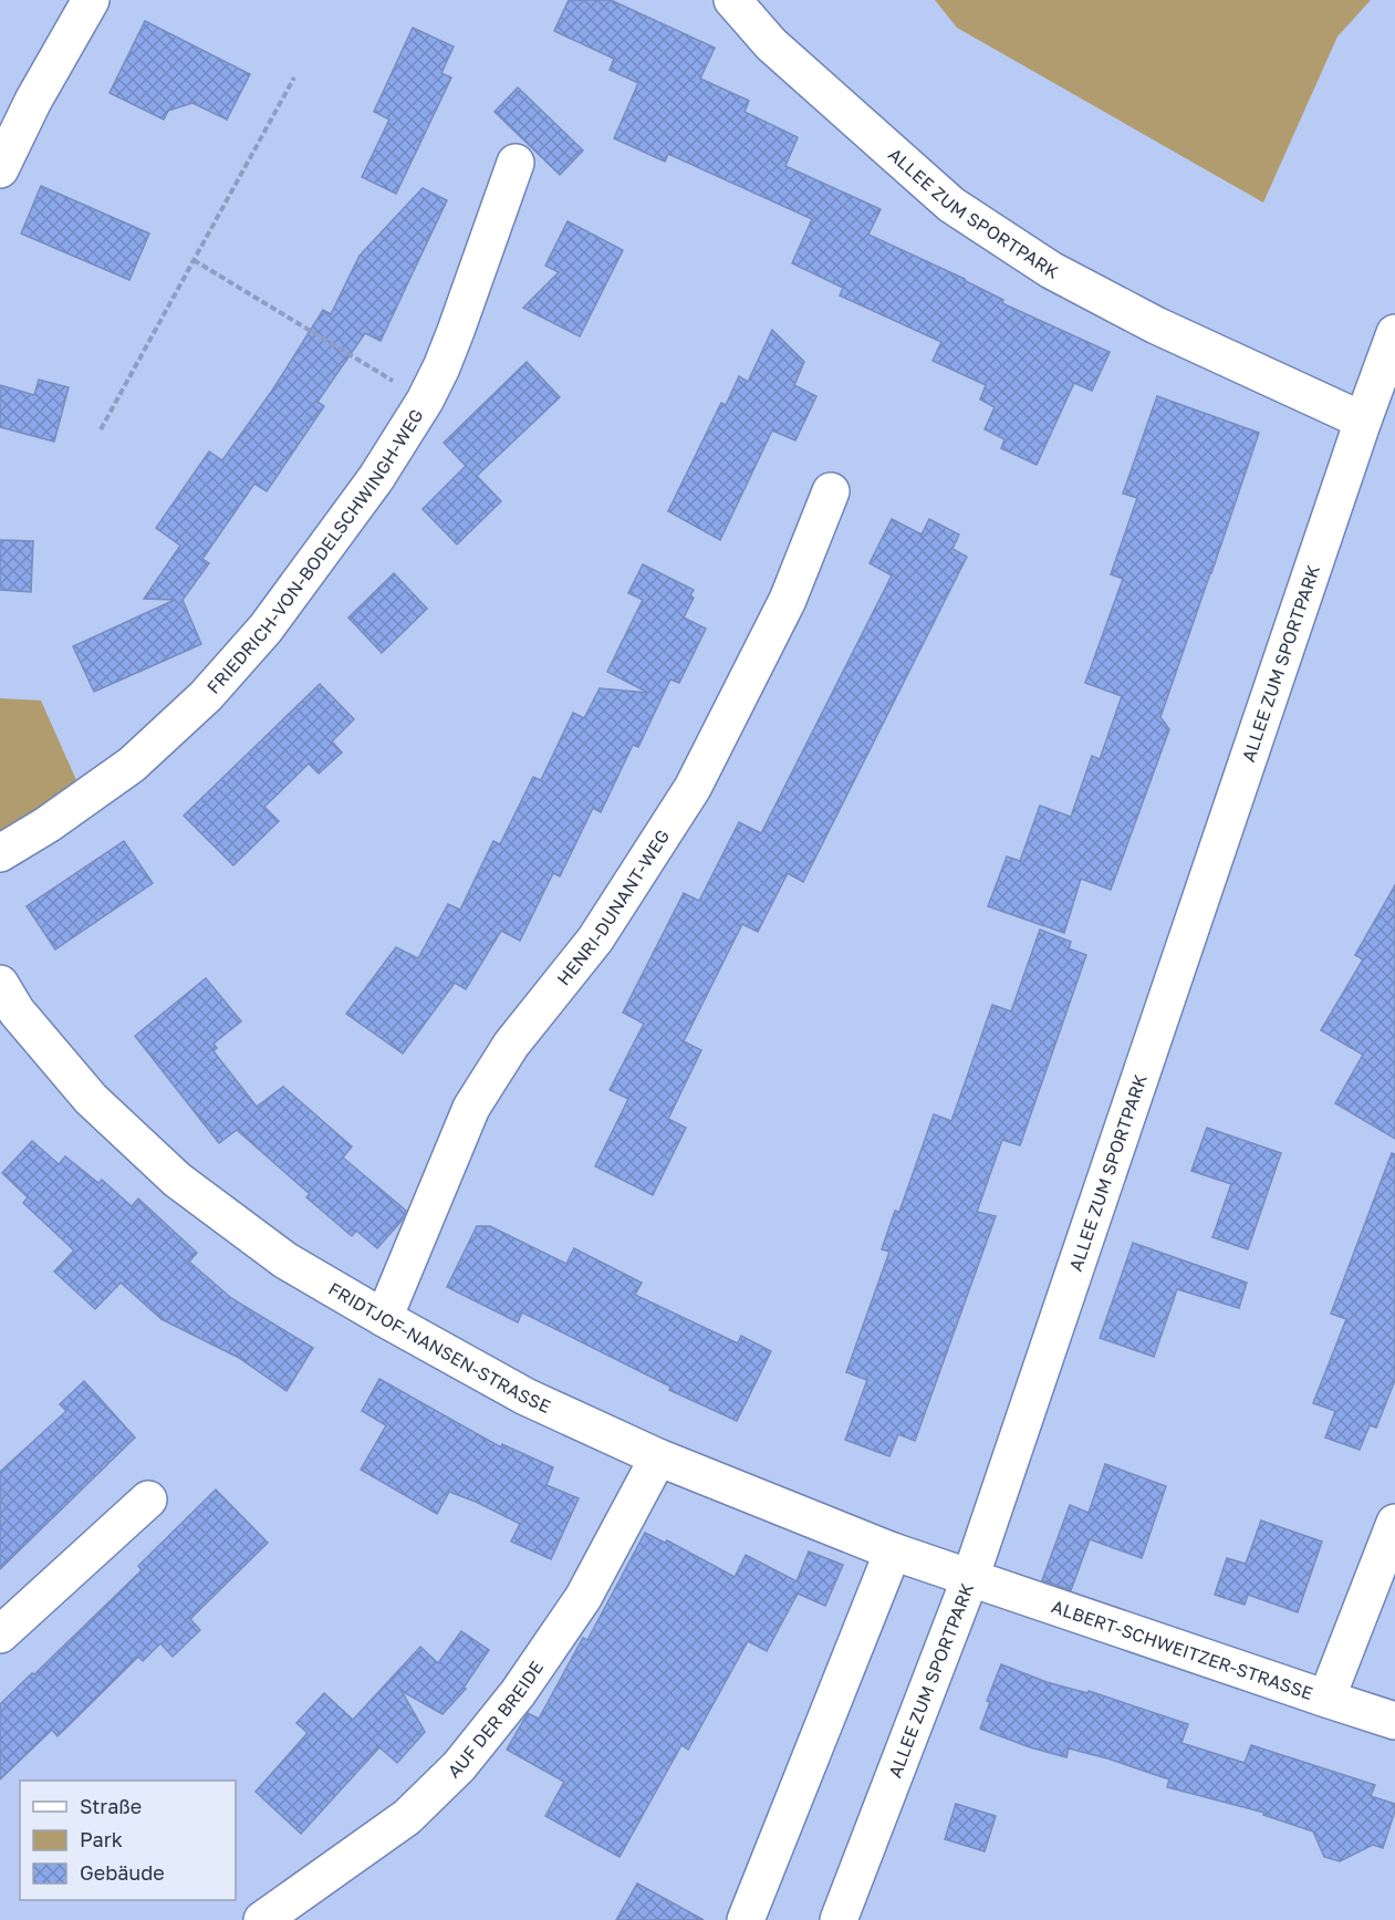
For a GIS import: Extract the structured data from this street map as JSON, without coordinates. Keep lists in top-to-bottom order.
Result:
{
  "streets": {
    "street": [
      "ALLEE ZUM SPORTPARK",
      "FRIEDRICH-VON-BODELSCHWINGH-WEG",
      "HENRI-DUNANT-WEG",
      "FRIDTJOF-NANSEN-STRASSE",
      "ALBERT-SCHWEITZER-STRASSE",
      "AUF DER BREIDE"
    ]
  },
  "crossings": [
    ["ALLEE ZUM SPORTPARK", "FRIDTJOF-NANSEN-STRASSE"],
    ["ALLEE ZUM SPORTPARK", "ALBERT-SCHWEITZER-STRASSE"],
    ["HENRI-DUNANT-WEG", "FRIDTJOF-NANSEN-STRASSE"],
    ["FRIDTJOF-NANSEN-STRASSE", "ALBERT-SCHWEITZER-STRASSE"],
    ["FRIDTJOF-NANSEN-STRASSE", "AUF DER BREIDE"]
  ],
  "legend": ["Straße", "Park", "Gebäude"]
}
